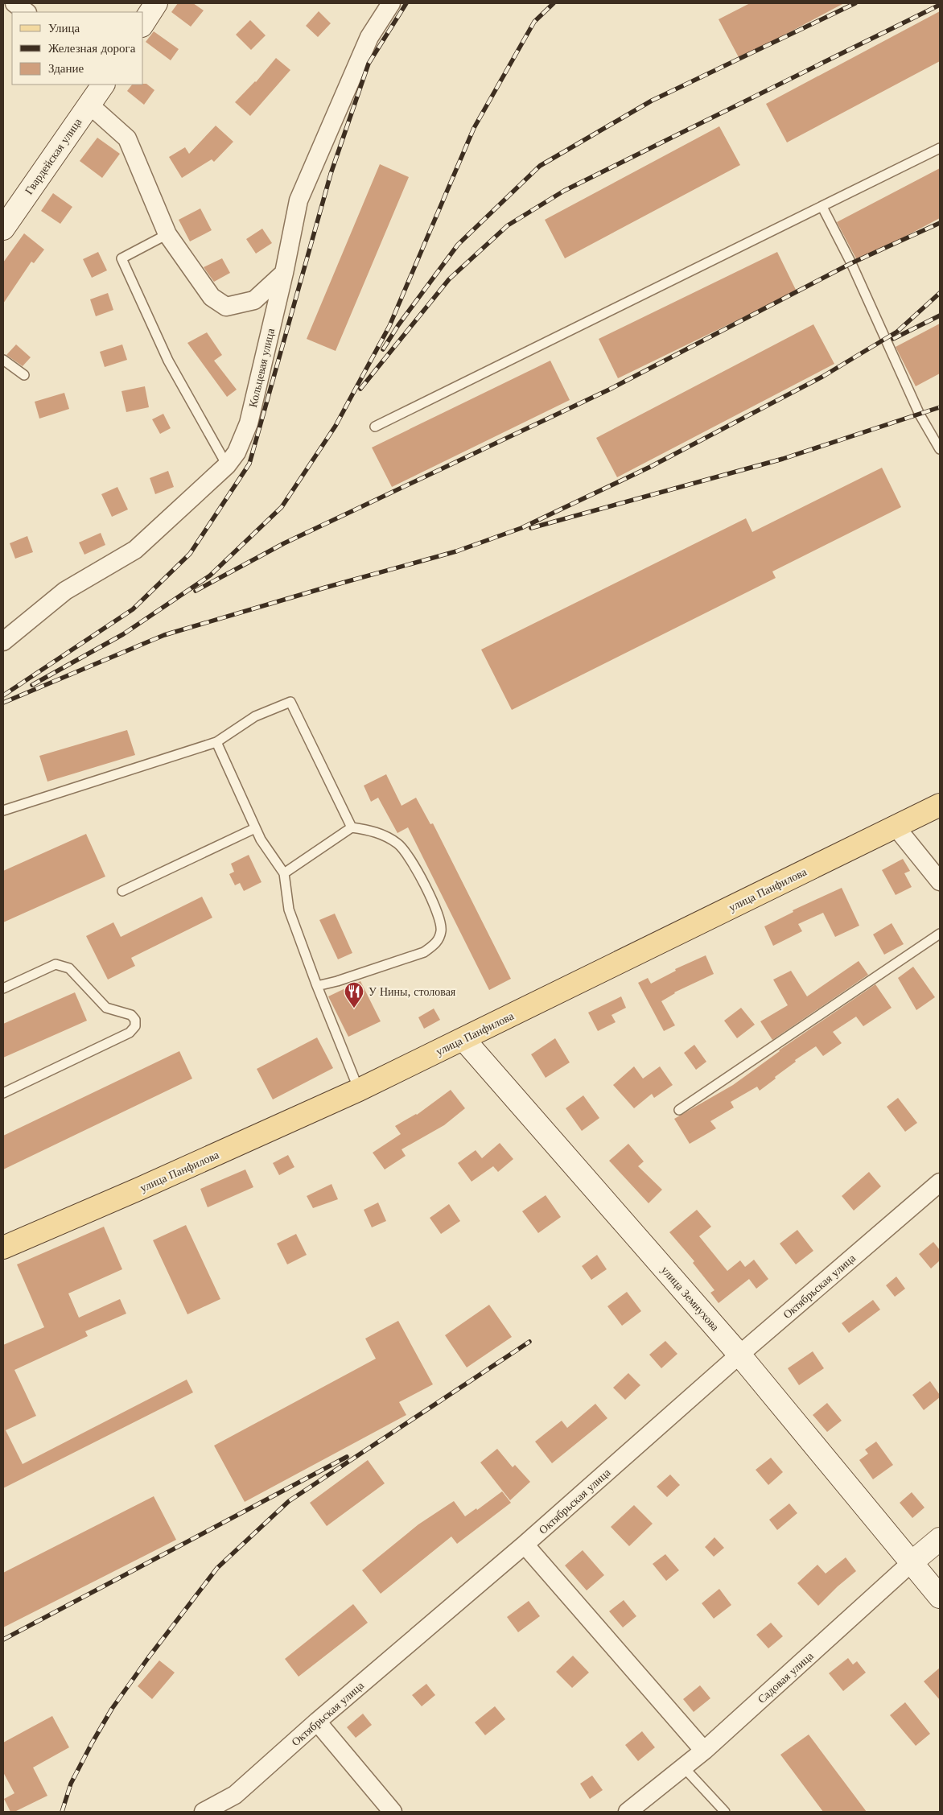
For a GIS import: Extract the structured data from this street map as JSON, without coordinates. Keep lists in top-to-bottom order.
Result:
{
  "streets": {
    "main road": [
      "Гвардейская улица",
      "улица Панфилова",
      "улица Земнухова",
      "Садовая улица"
    ],
    "street": ["Кольцевая улица", "Октябрьская улица"]
  },
  "crossings": [
    ["улица Панфилова", "улица Земнухова"],
    ["Октябрьская улица", "улица Земнухова"],
    ["улица Земнухова", "Садовая улица"]
  ],
  "places": {
    "restaurant": ["У Нины, столовая"]
  },
  "legend": ["Улица", "Железная дорога", "Здание"]
}
